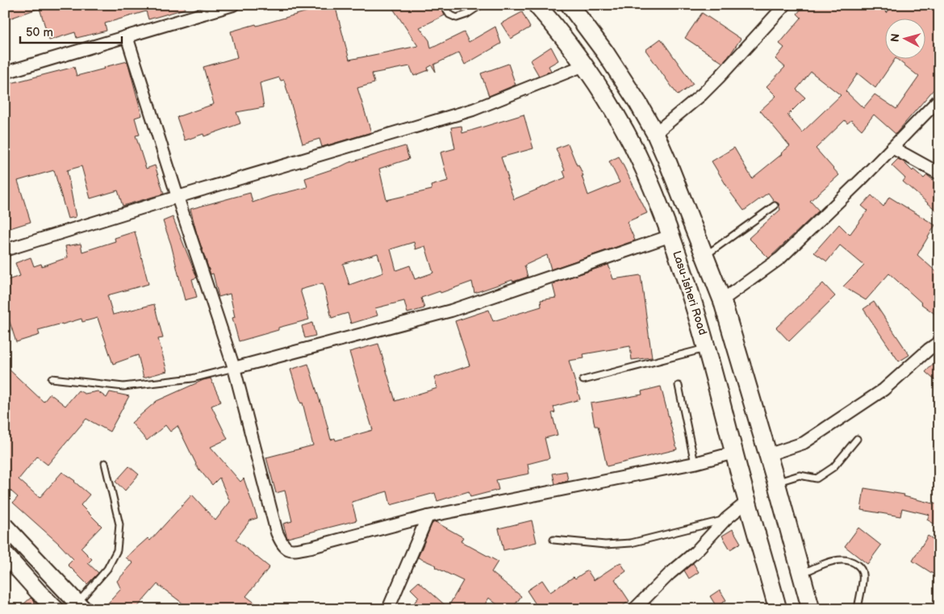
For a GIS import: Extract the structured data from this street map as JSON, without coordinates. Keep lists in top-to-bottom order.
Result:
{
  "streets": {
    "main road": ["Lasu-Isheri Road"]
  },
  "scale_bar": "50 m",
  "north": "left"
}
